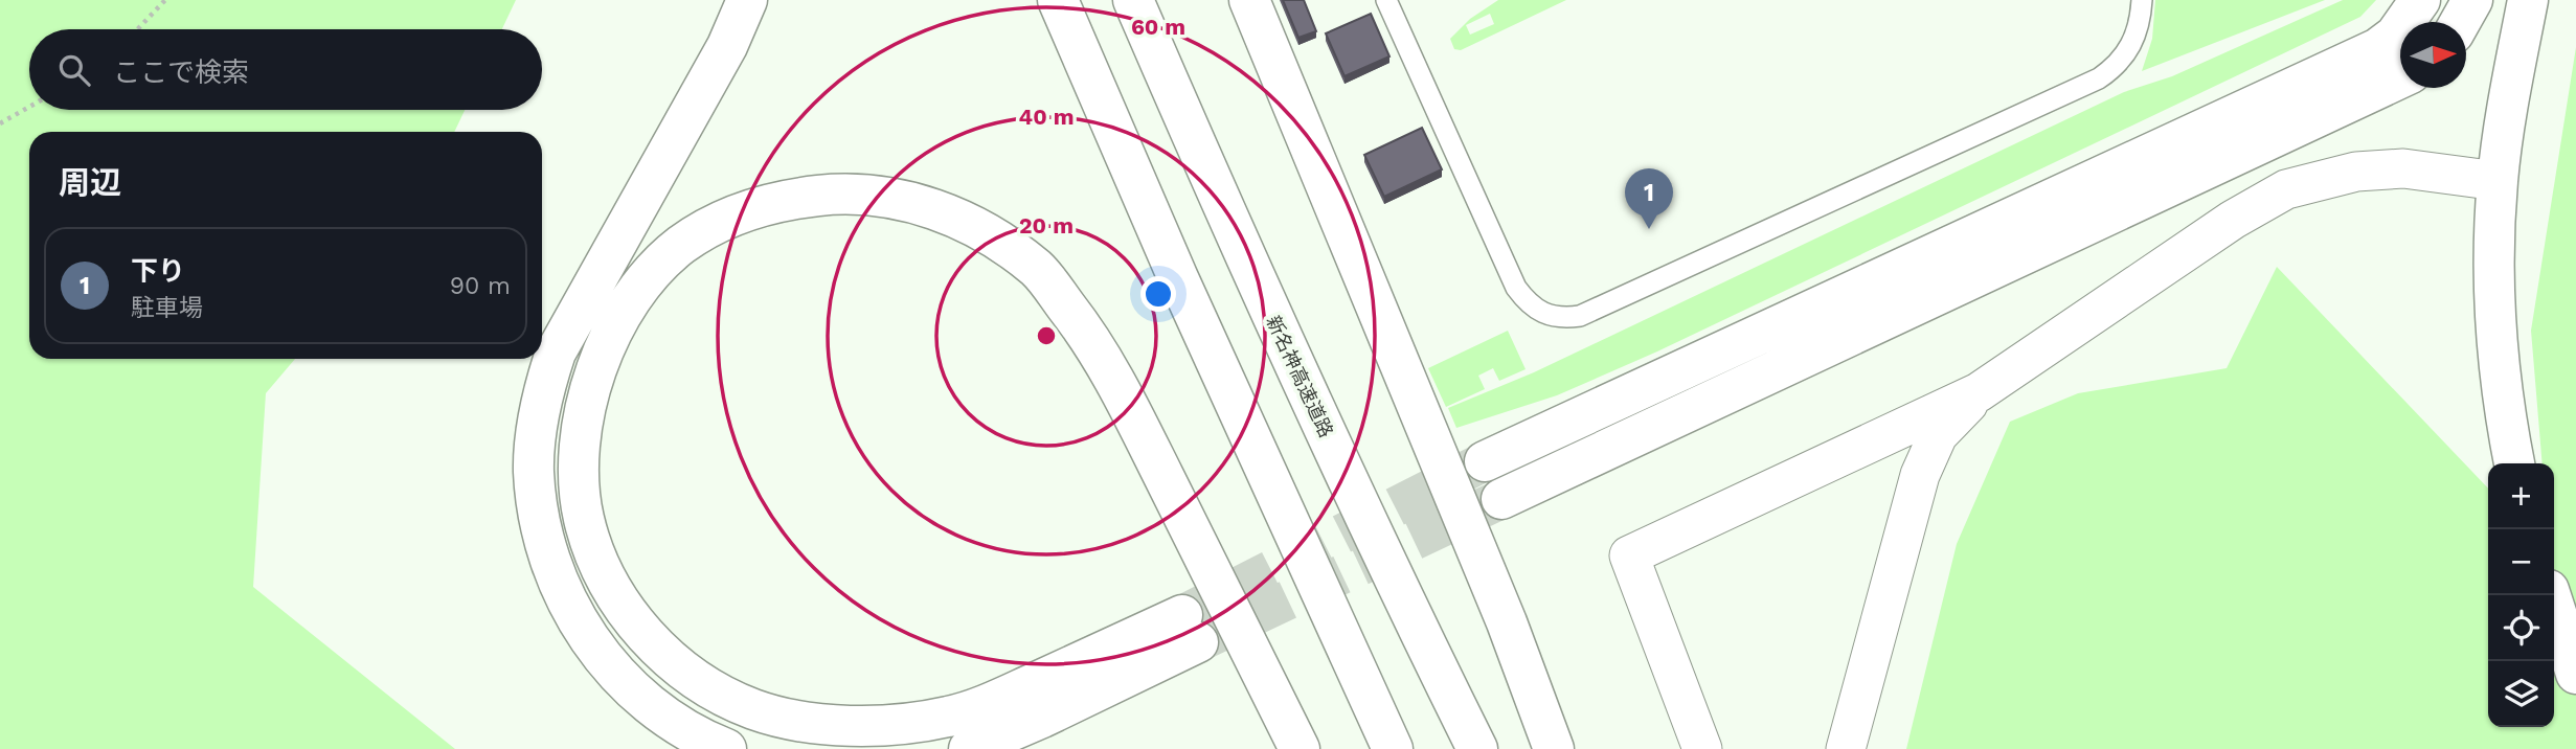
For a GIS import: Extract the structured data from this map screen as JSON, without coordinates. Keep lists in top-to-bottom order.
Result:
{
  "streets": {
    "main road": ["新名神高速道路"]
  },
  "north": "right",
  "page": {
    "search": "ここで検索",
    "heading": "周辺",
    "pins": "1",
    "list": [
      {
        "mark": "1",
        "name": "下り",
        "note": "駐車場",
        "value": "90 m"
      }
    ],
    "map_buttons": ["+", "−"]
  },
  "rings": ["60 m", "40 m", "20 m"]
}
